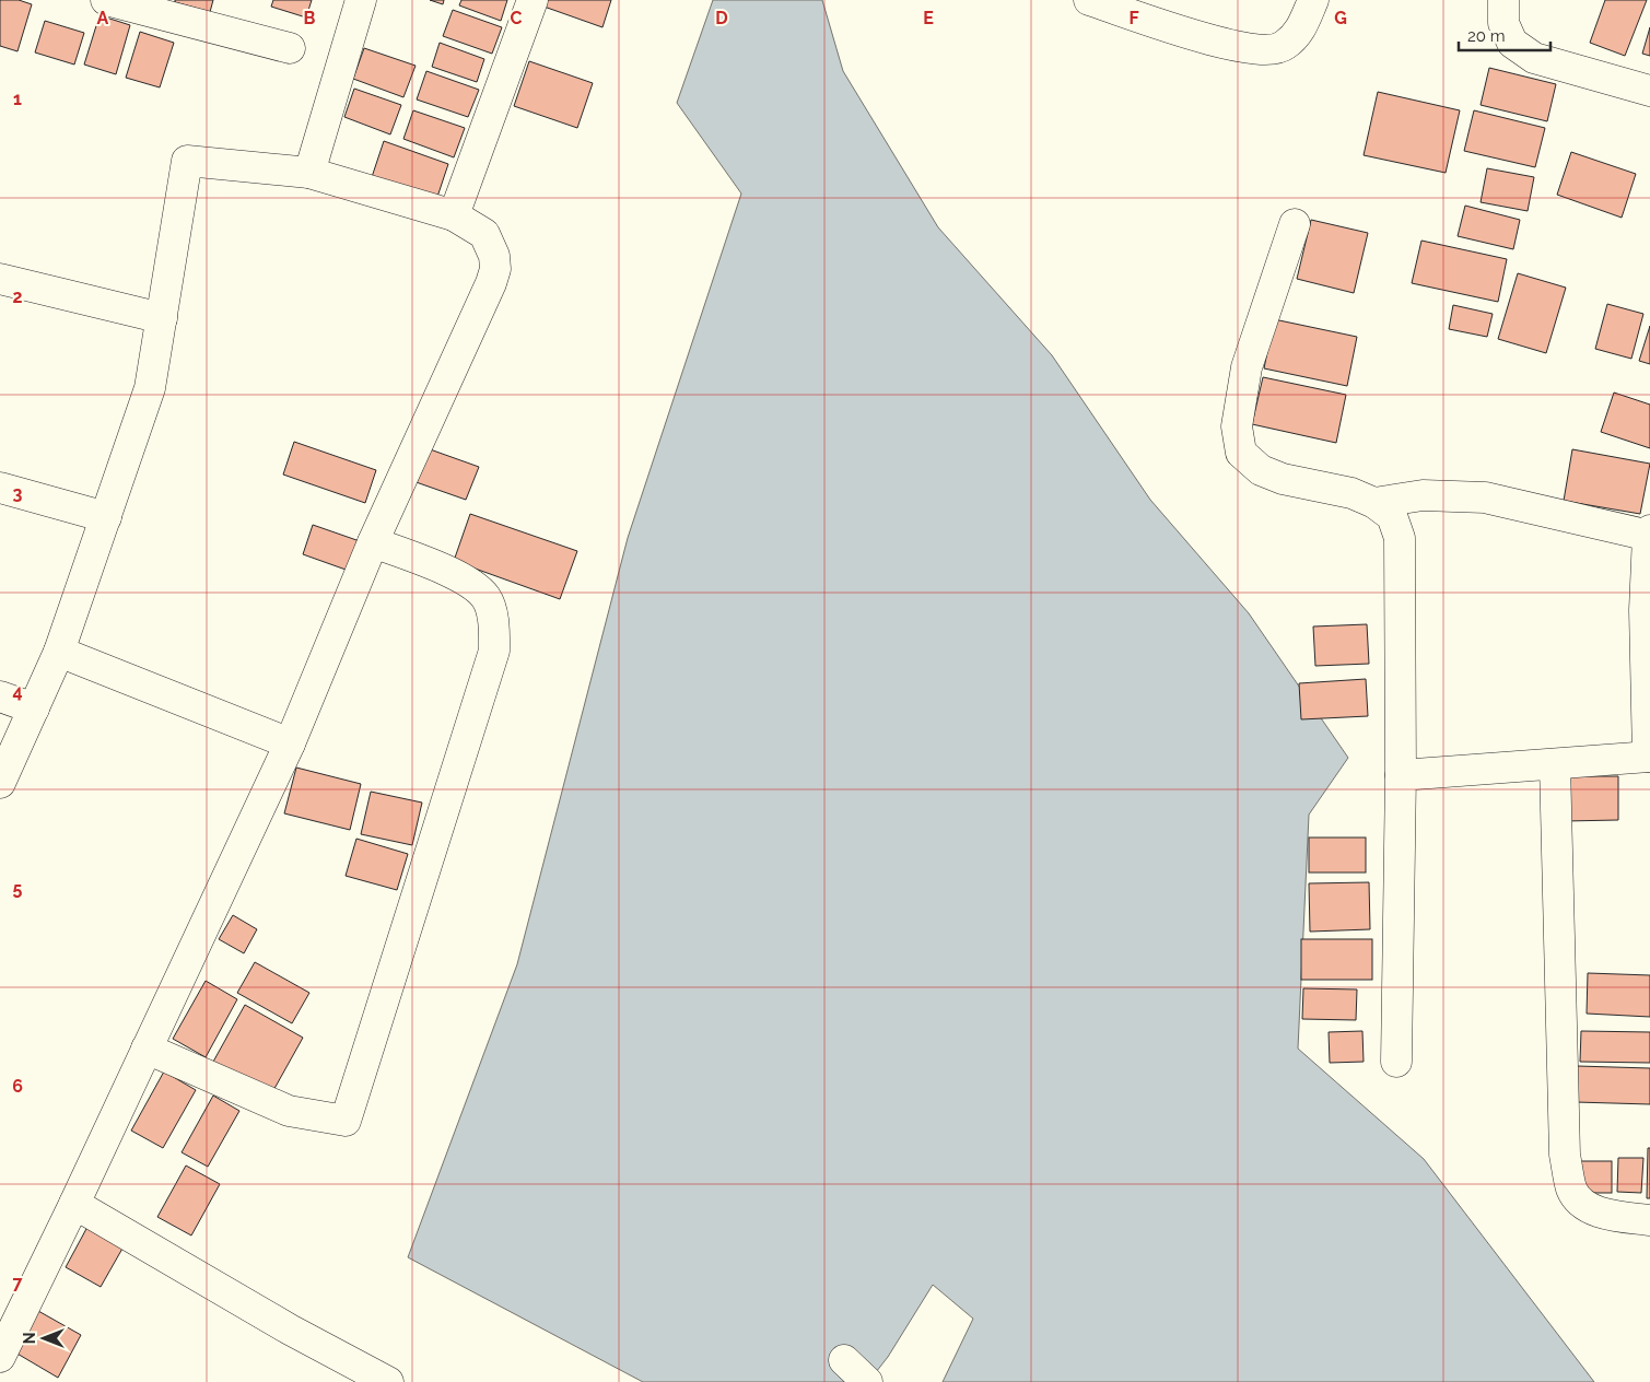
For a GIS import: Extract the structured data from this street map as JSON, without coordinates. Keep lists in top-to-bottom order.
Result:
{
  "scale_bar": "20 m",
  "north": "left",
  "grid": {
    "columns": [
      "A",
      "B",
      "C",
      "D",
      "E",
      "F",
      "G"
    ],
    "rows": [
      "1",
      "2",
      "3",
      "4",
      "5",
      "6",
      "7"
    ]
  }
}
